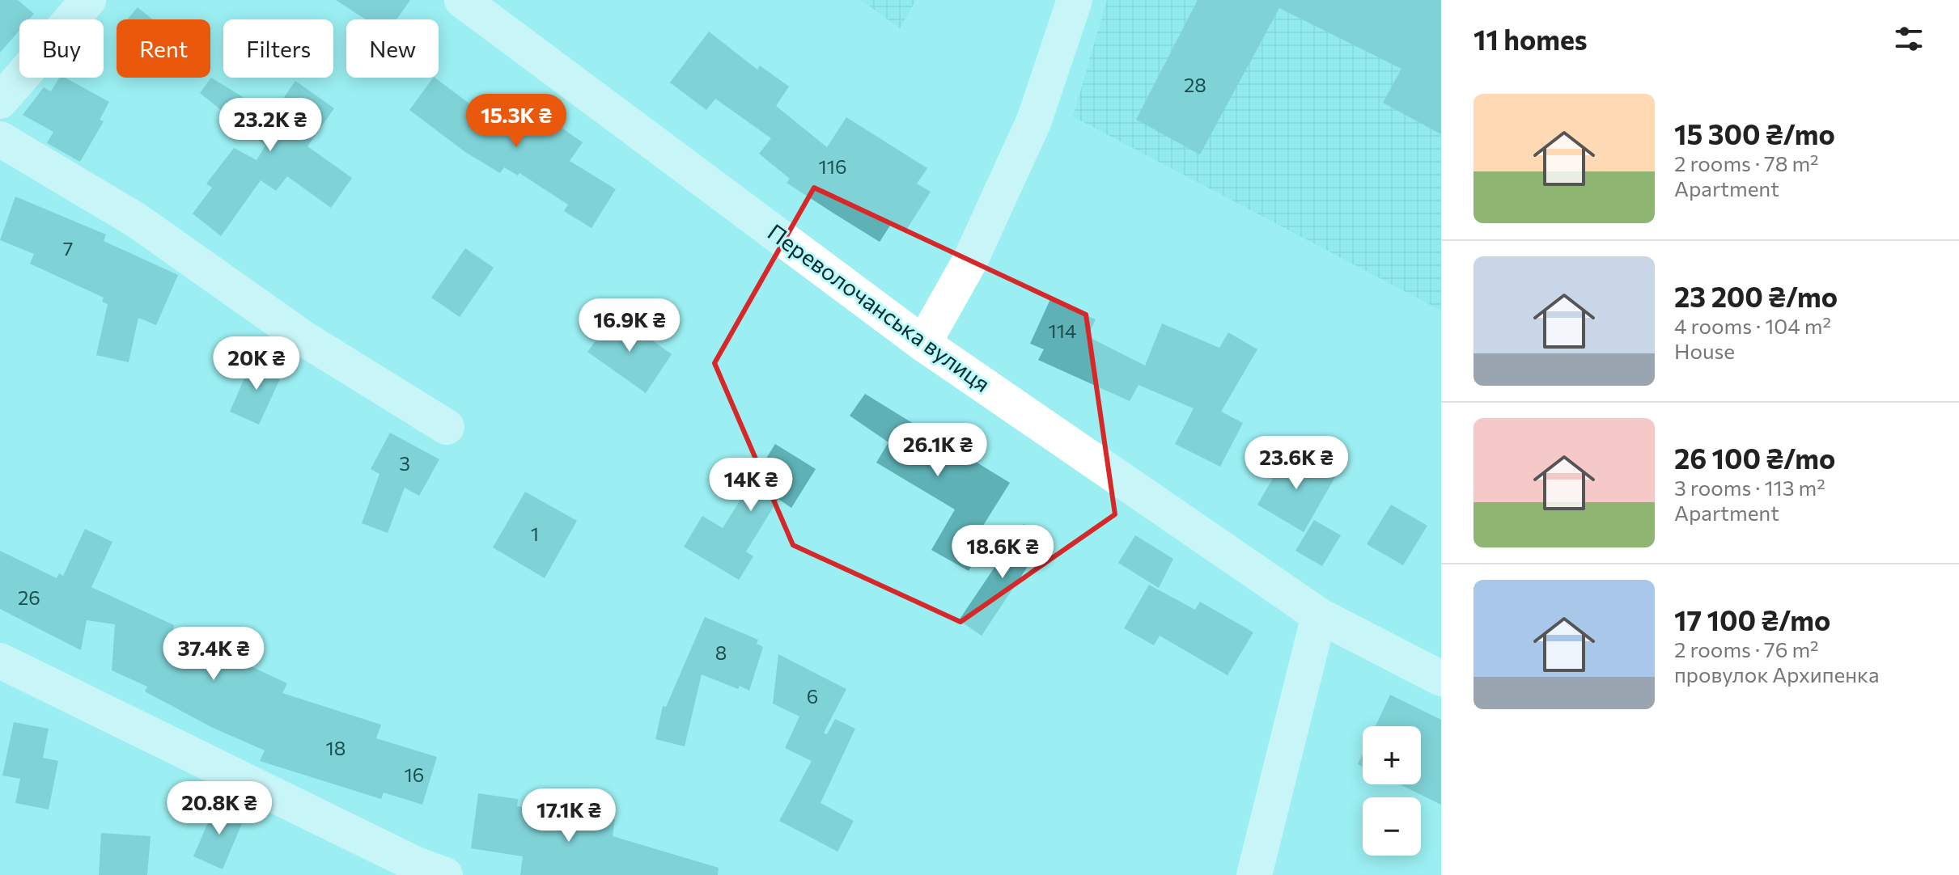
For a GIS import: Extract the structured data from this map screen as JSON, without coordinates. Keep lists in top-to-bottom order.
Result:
{
  "streets": {
    "street": ["Переволочанська вулиця"]
  },
  "house_numbers": [
    "28",
    "116",
    "7",
    "114",
    "3",
    "1",
    "26",
    "8",
    "6",
    "18",
    "16"
  ],
  "page": {
    "heading": "11 homes",
    "chip": [
      "Buy",
      "Rent",
      "Filters",
      "New"
    ],
    "list": [
      {
        "name": "15 300 ₴/mo",
        "note": "2 rooms · 78 m² · Apartment"
      },
      {
        "name": "23 200 ₴/mo",
        "note": "4 rooms · 104 m² · House"
      },
      {
        "name": "26 100 ₴/mo",
        "note": "3 rooms · 113 m² · Apartment"
      },
      {
        "name": "17 100 ₴/mo",
        "note": "2 rooms · 76 m² · провулок Архипенка"
      }
    ],
    "price": [
      "15.3K ₴",
      "23.2K ₴",
      "16.9K ₴",
      "20K ₴",
      "26.1K ₴",
      "23.6K ₴",
      "14K ₴",
      "18.6K ₴",
      "37.4K ₴",
      "20.8K ₴",
      "17.1K ₴"
    ],
    "map_buttons": ["+", "−"]
  }
}
